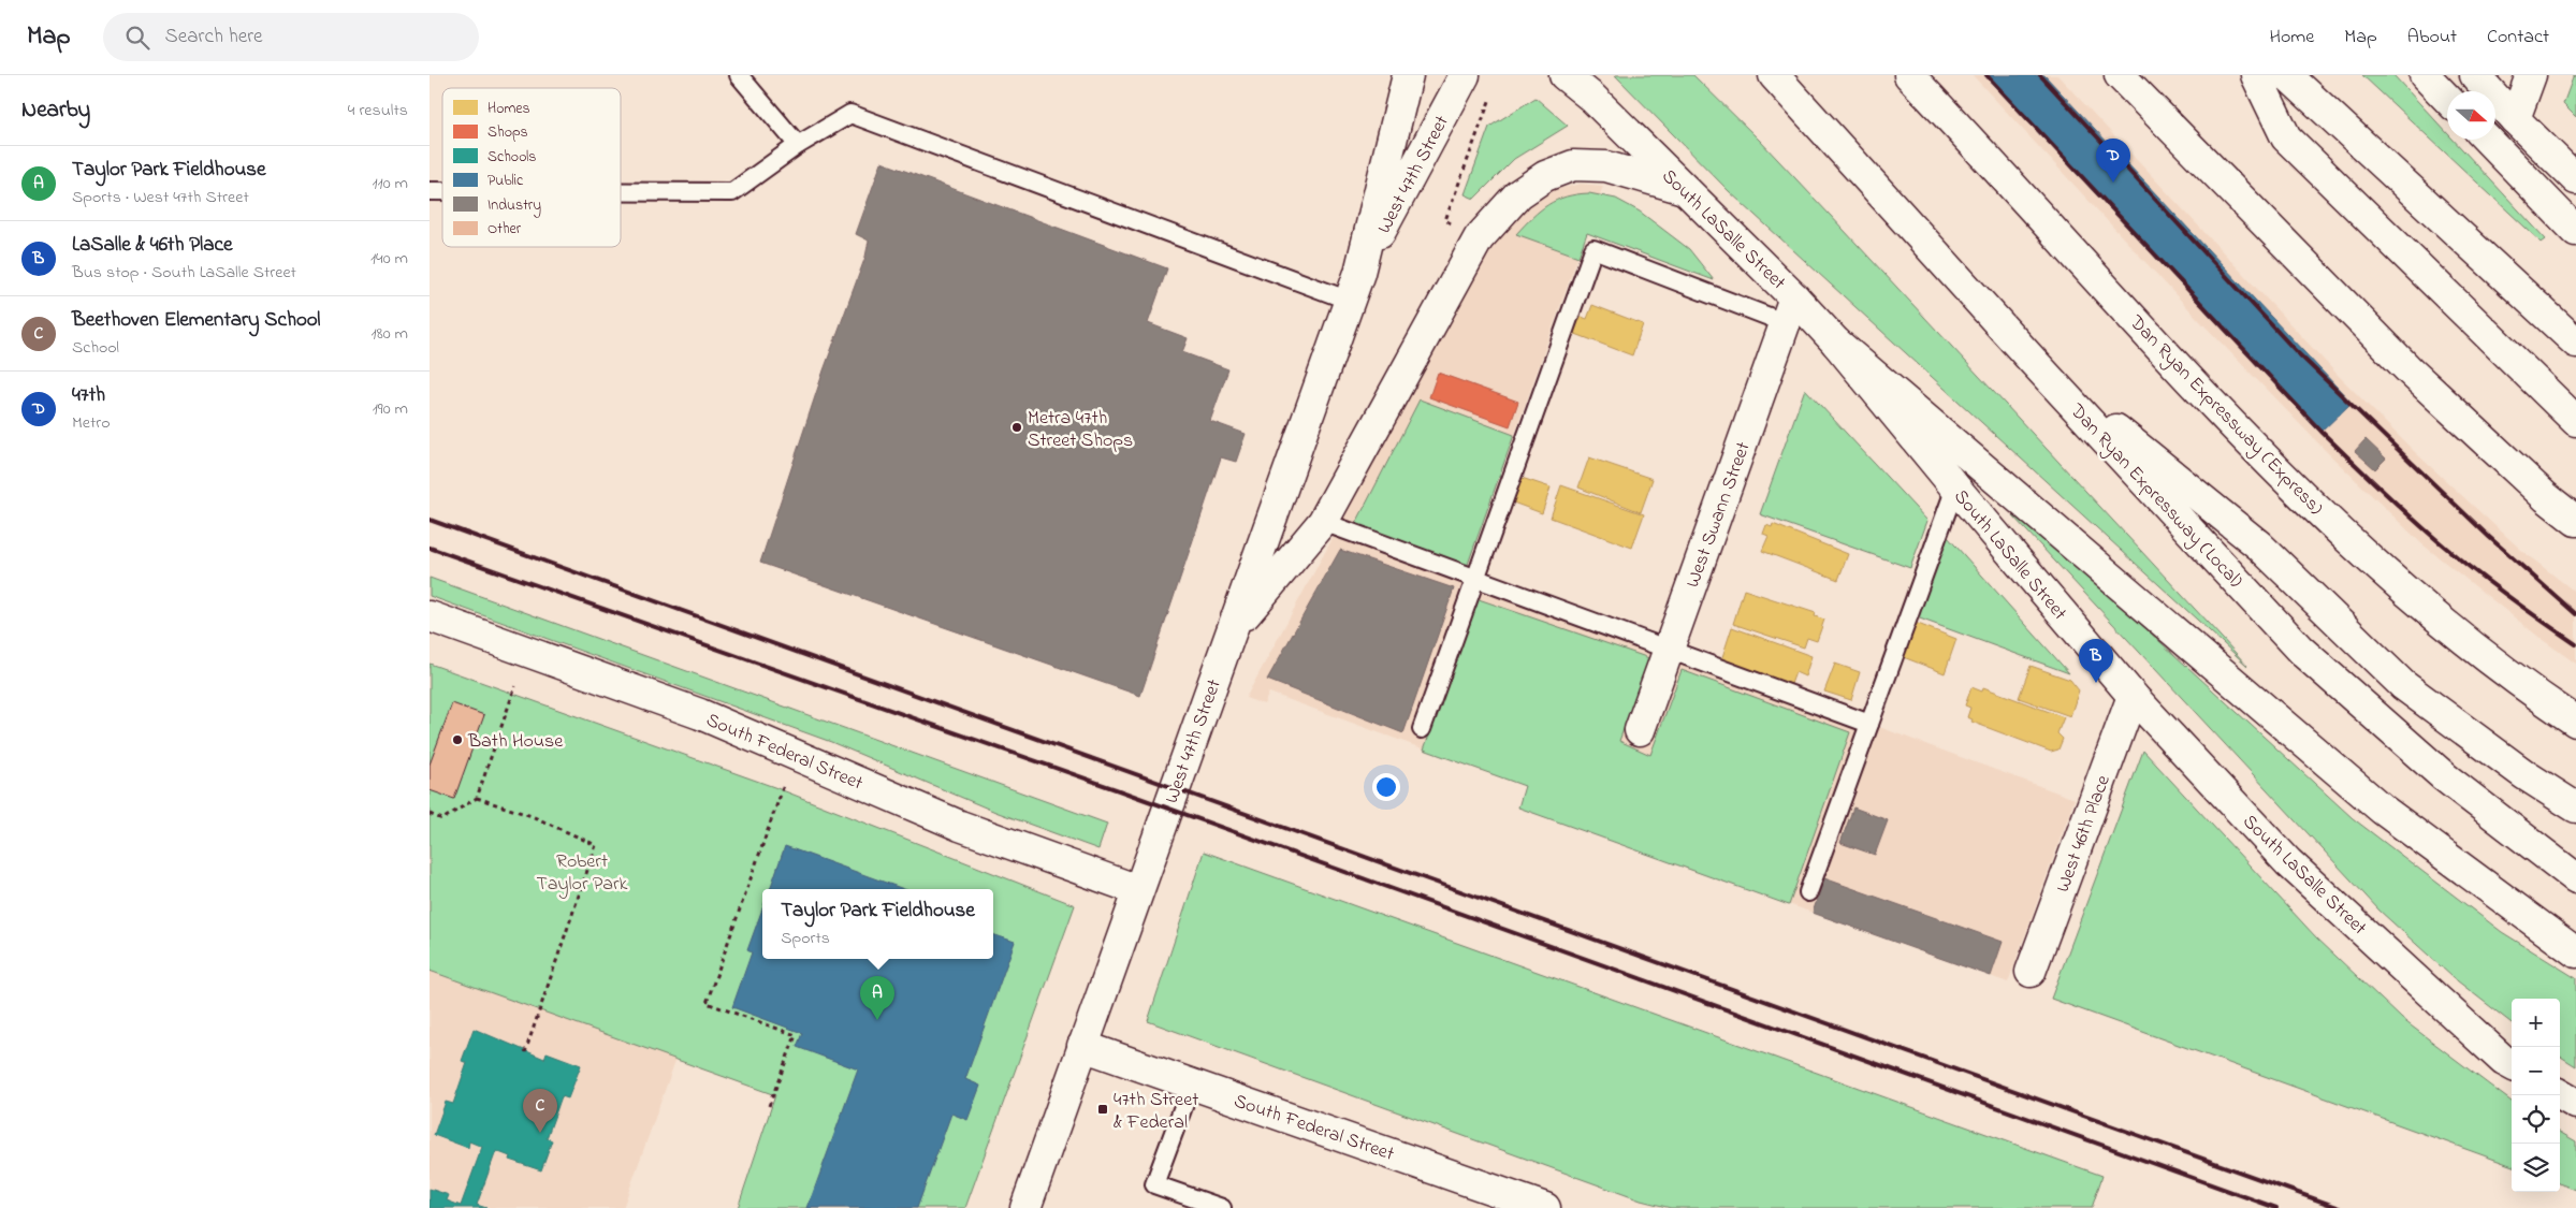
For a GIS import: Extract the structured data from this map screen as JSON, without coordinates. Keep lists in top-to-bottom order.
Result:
{
  "streets": {
    "main road": [
      "West 47th Street",
      "South LaSalle Street",
      "Dan Ryan Expressway (Express)",
      "Dan Ryan Expressway (Local)",
      "West Swann Street",
      "South Federal Street",
      "West 46th Place"
    ]
  },
  "crossings": [
    ["West 47th Street", "South Federal Street"],
    ["South LaSalle Street", "West Swann Street"],
    ["South LaSalle Street", "West 46th Place"]
  ],
  "parks": ["Robert Taylor Park"],
  "places": {
    "other": ["Metra 47th Street Shops", "Bath House"],
    "transit": ["47th Street & Federal"]
  },
  "legend": [
    "Homes",
    "Shops",
    "Schools",
    "Public",
    "Industry",
    "Other"
  ],
  "north": "right",
  "page": {
    "header": "Map",
    "search": "Search here",
    "nav": [
      "Home",
      "Map",
      "About",
      "Contact"
    ],
    "heading": ["Nearby", "4 results"],
    "pins": [
      "D",
      "B",
      "A",
      "C"
    ],
    "list": [
      {
        "mark": "A",
        "name": "Taylor Park Fieldhouse",
        "note": "Sports · West 47th Street",
        "value": "110 m"
      },
      {
        "mark": "B",
        "name": "LaSalle & 46th Place",
        "note": "Bus stop · South LaSalle Street",
        "value": "140 m"
      },
      {
        "mark": "C",
        "name": "Beethoven Elementary School",
        "note": "School",
        "value": "180 m"
      },
      {
        "mark": "D",
        "name": "47th",
        "note": "Metro",
        "value": "190 m"
      }
    ],
    "popup": ["Taylor Park Fieldhouse", "Sports"],
    "map_buttons": ["+", "−"]
  }
}
